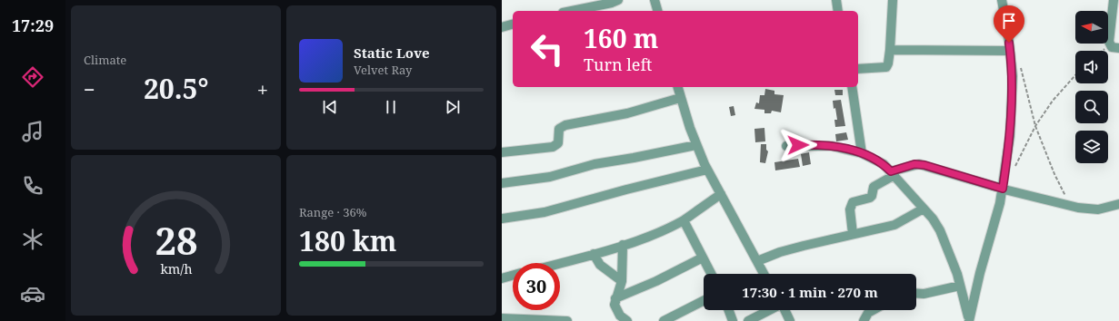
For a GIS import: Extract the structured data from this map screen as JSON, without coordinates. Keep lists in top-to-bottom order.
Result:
{
  "north": "left",
  "page": {
    "tabs": "17:29",
    "tile": [
      "Climate",
      ["Range · 36%", "180 km"]
    ],
    "turn": ["160 m", "Turn left"],
    "song": ["Static Love", "Velvet Ray"],
    "heat": ["−", "20.5°", "+"],
    "limit": "30",
    "trip": "17:30 · 1 min · 270 m",
    "gauge": ["28", "km/h"]
  }
}
